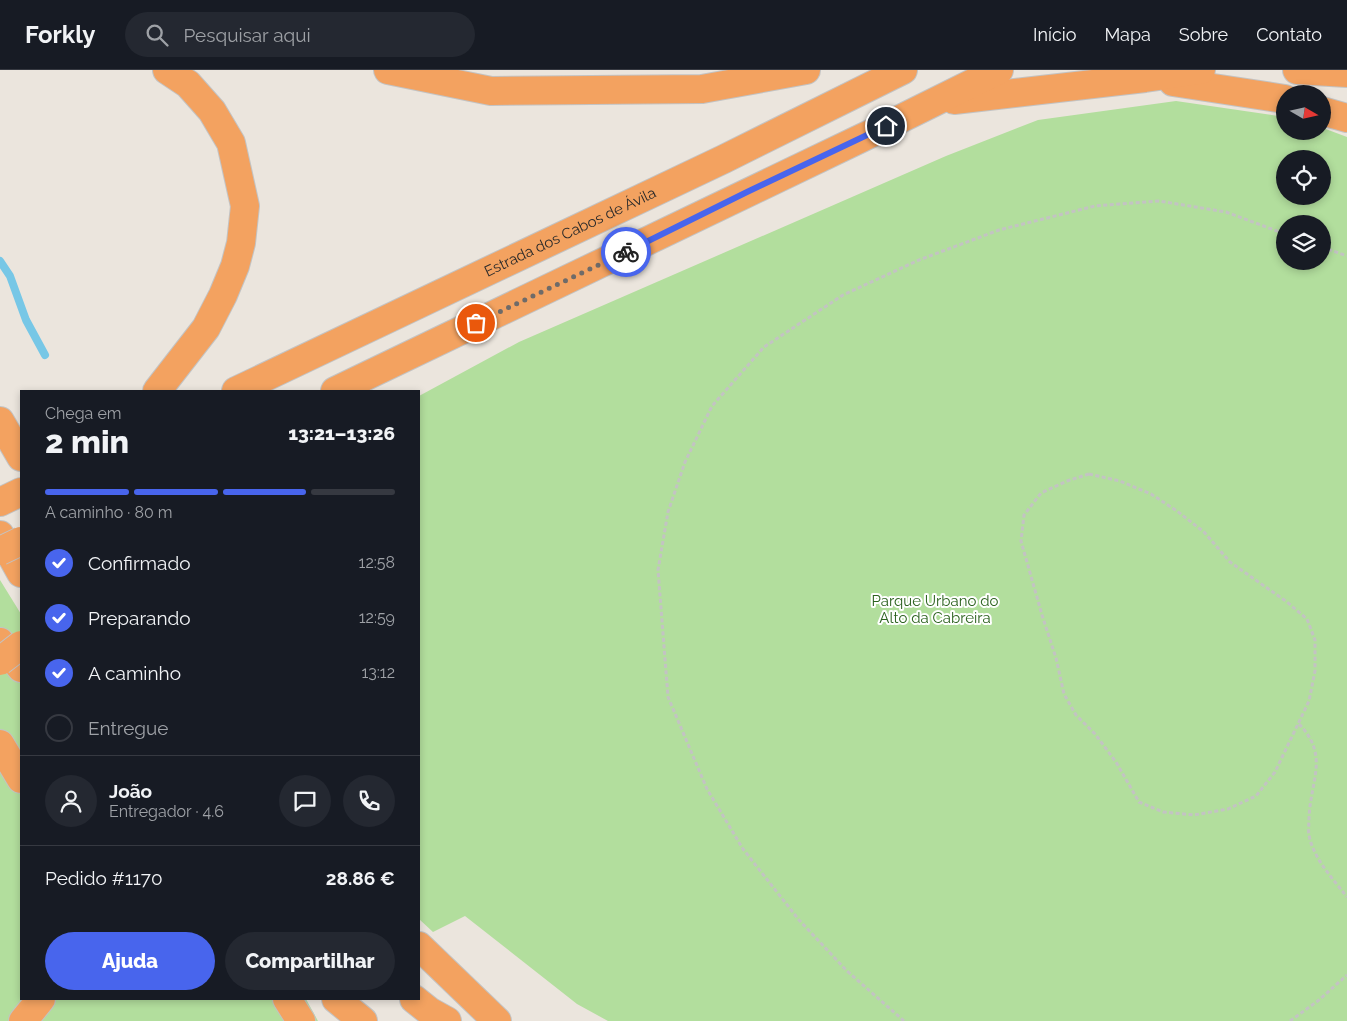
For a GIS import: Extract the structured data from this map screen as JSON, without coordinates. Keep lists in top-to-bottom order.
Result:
{
  "streets": {
    "highway": ["Estrada dos Cabos de Ávila"]
  },
  "parks": ["Parque Urbano do Alto da Cabreira"],
  "north": "right",
  "page": {
    "header": "Forkly",
    "search": "Pesquisar aqui",
    "nav": [
      "Início",
      "Mapa",
      "Sobre",
      "Contato"
    ],
    "heading": ["2 min", "Chega em", "13:21–13:26"],
    "panel": [
      "João",
      "Entregador · 4.6",
      "Pedido #1170",
      "28.86 €"
    ],
    "bar": "A caminho · 80 m",
    "list": [
      ["Confirmado", "12:58"],
      ["Preparando", "12:59"],
      ["A caminho", "13:12"],
      "Entregue"
    ],
    "buttons": ["Ajuda", "Compartilhar"]
  }
}
